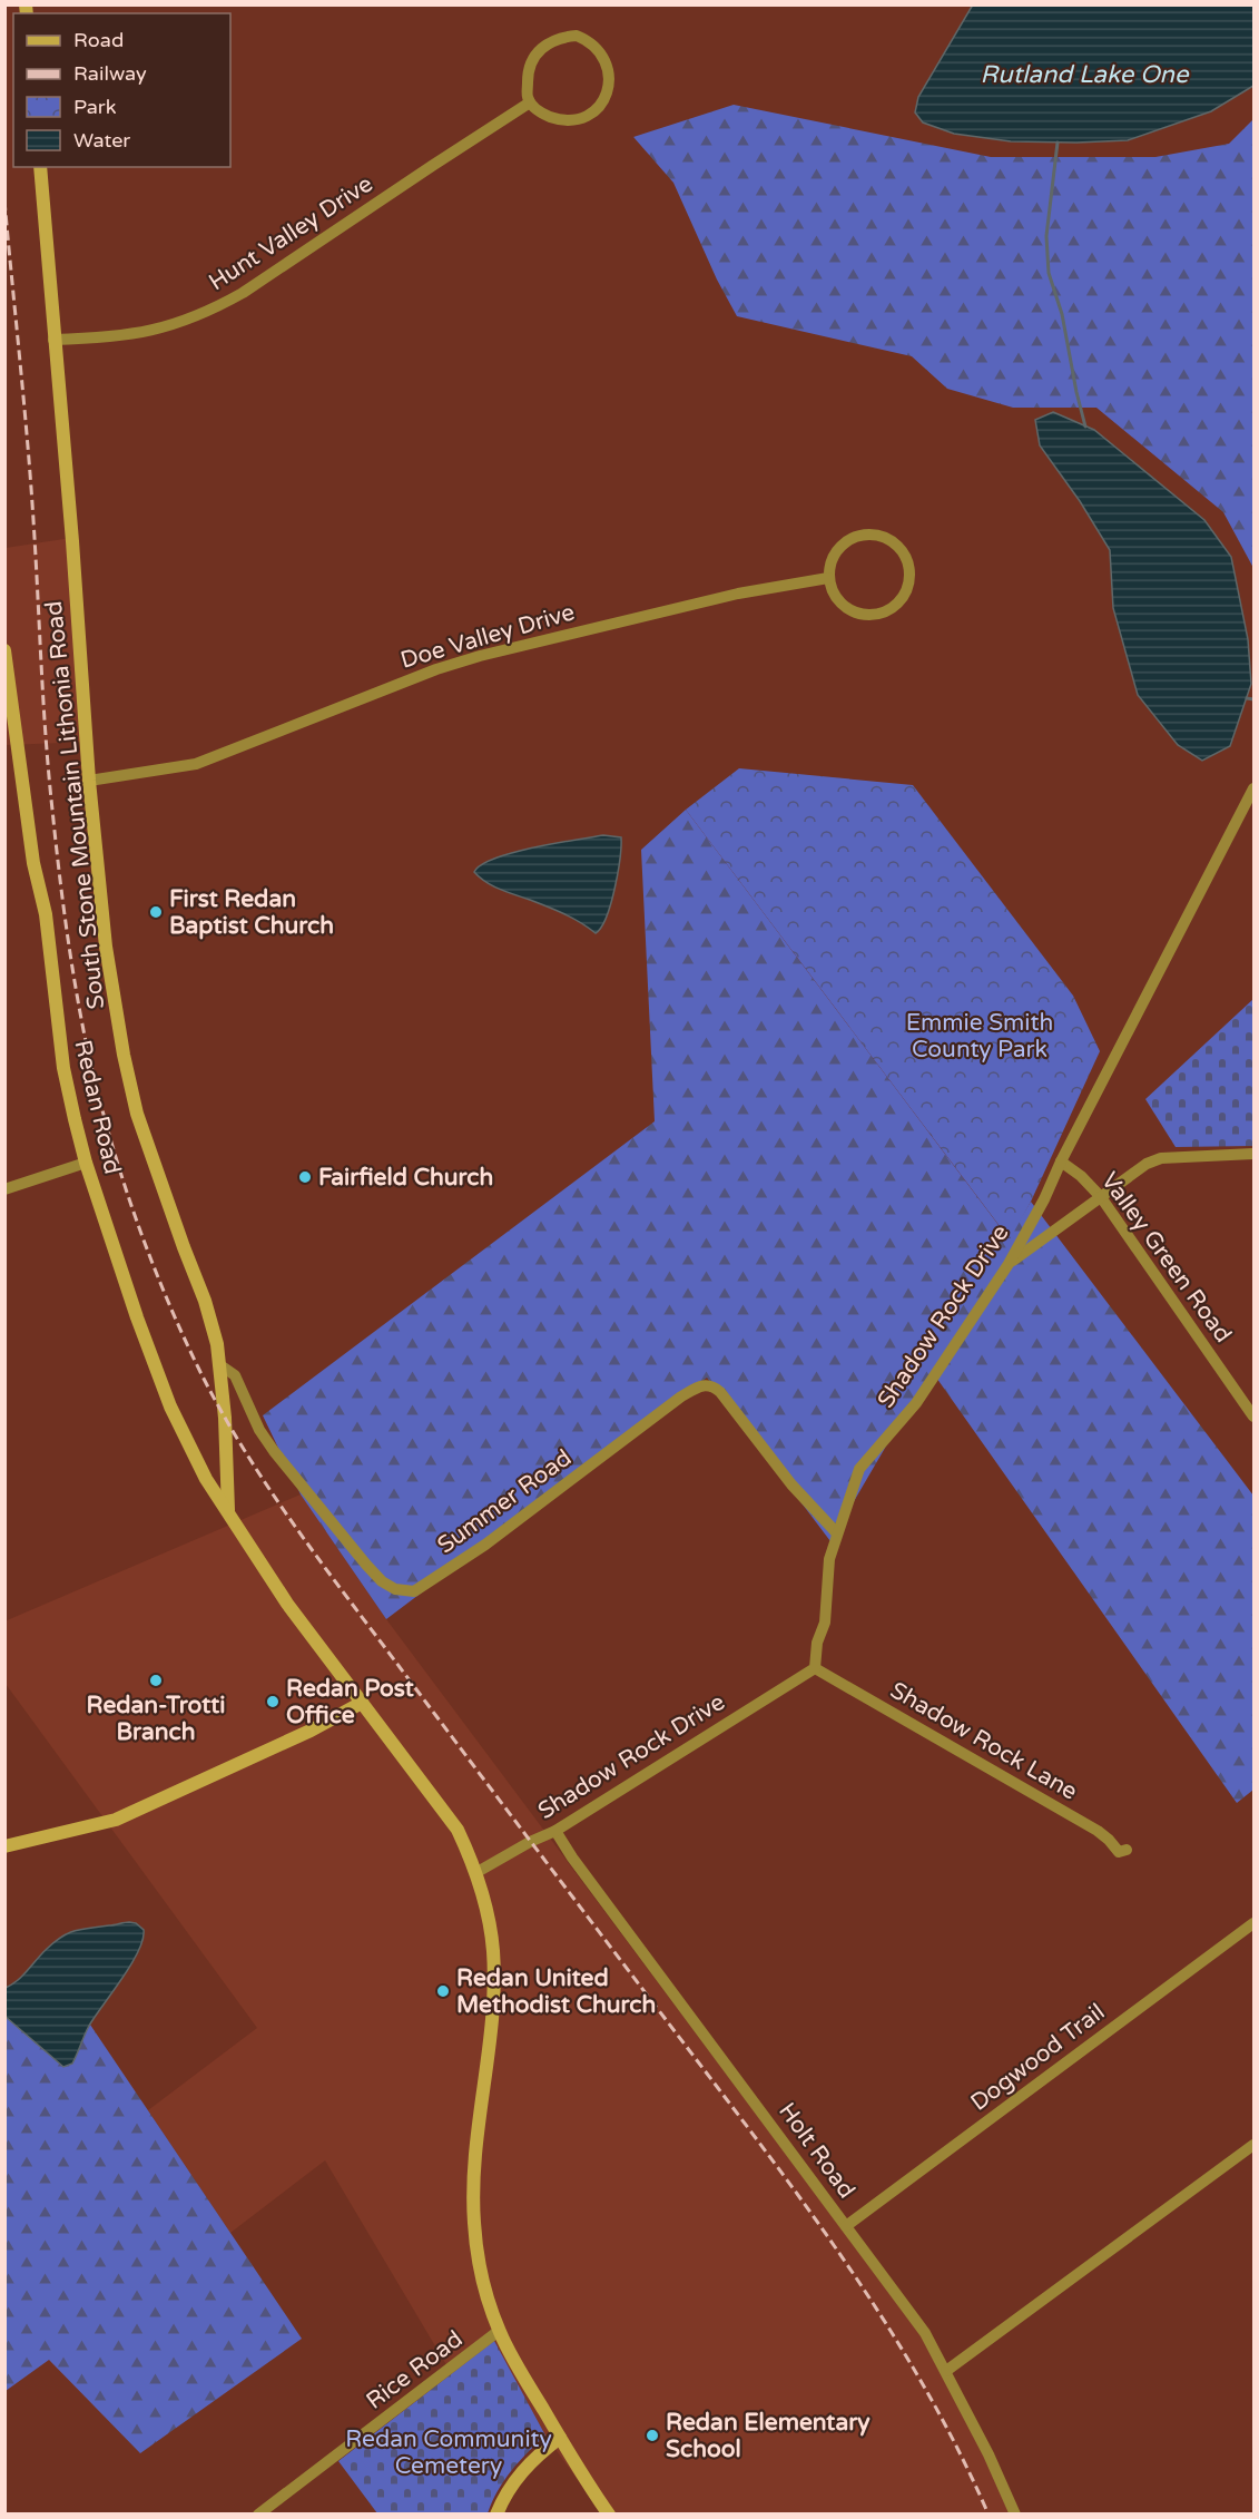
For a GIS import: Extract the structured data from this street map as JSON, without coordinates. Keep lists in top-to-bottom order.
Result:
{
  "streets": {
    "main road": ["South Stone Mountain Lithonia Road", "Redan Road"],
    "street": [
      "Hunt Valley Drive",
      "Doe Valley Drive",
      "Valley Green Road",
      "Shadow Rock Drive",
      "Summer Road",
      "Shadow Rock Lane",
      "Dogwood Trail",
      "Holt Road",
      "Rice Road"
    ]
  },
  "crossings": [
    ["Hunt Valley Drive", "South Stone Mountain Lithonia Road"],
    ["Doe Valley Drive", "South Stone Mountain Lithonia Road"],
    ["South Stone Mountain Lithonia Road", "Redan Road"],
    ["South Stone Mountain Lithonia Road", "Shadow Rock Drive"],
    ["South Stone Mountain Lithonia Road", "Summer Road"],
    ["South Stone Mountain Lithonia Road", "Rice Road"],
    ["Valley Green Road", "Shadow Rock Drive"],
    ["Shadow Rock Drive", "Summer Road"],
    ["Shadow Rock Drive", "Shadow Rock Lane"],
    ["Shadow Rock Drive", "Holt Road"],
    ["Dogwood Trail", "Holt Road"]
  ],
  "water": ["Rutland Lake One"],
  "parks": ["Emmie Smith County Park", "Redan Community Cemetery"],
  "places": [
    "First Redan Baptist Church",
    "Fairfield Church",
    "Redan-Trotti Branch",
    "Redan Post Office",
    "Redan United Methodist Church",
    "Redan Elementary School"
  ],
  "legend": [
    "Road",
    "Railway",
    "Park",
    "Water"
  ]
}
